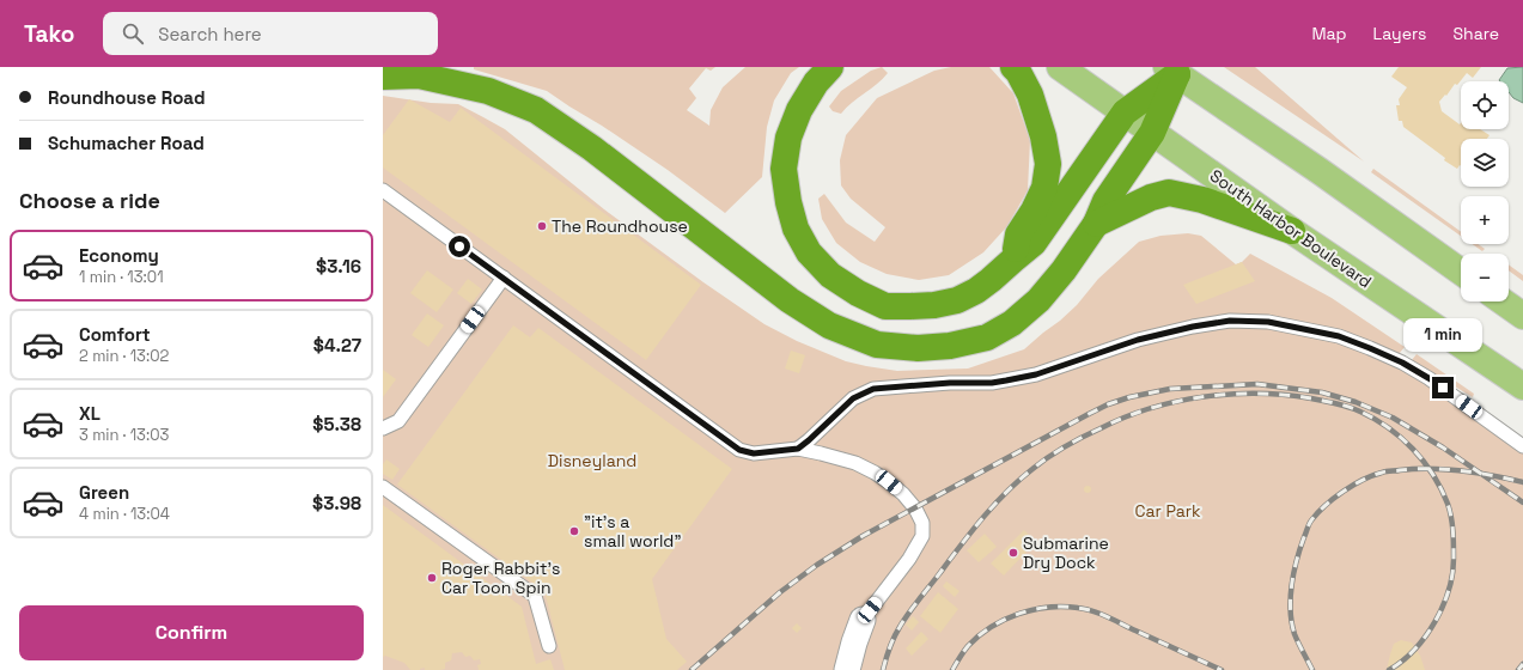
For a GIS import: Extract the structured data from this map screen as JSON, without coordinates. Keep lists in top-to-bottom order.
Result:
{
  "streets": {
    "main road": ["South Harbor Boulevard"]
  },
  "parks": ["Disneyland", "Car Park"],
  "places": [
    "The Roundhouse",
    "\"it's a small world\"",
    "Submarine Dry Dock",
    "Roger Rabbit's Car Toon Spin"
  ],
  "page": {
    "header": "Tako",
    "search": "Search here",
    "nav": ["Map", "Layers", "Share"],
    "banner": ["Roundhouse Road", "Schumacher Road"],
    "map_buttons": ["+", "−"],
    "heading": "Choose a ride",
    "list": [
      {
        "name": "Economy",
        "note": "1 min · 13:01",
        "value": "$3.16"
      },
      {
        "name": "Comfort",
        "note": "2 min · 13:02",
        "value": "$4.27"
      },
      {
        "name": "XL",
        "note": "3 min · 13:03",
        "value": "$5.38"
      },
      {
        "name": "Green",
        "note": "4 min · 13:04",
        "value": "$3.98"
      }
    ],
    "bubble": "1 min",
    "buttons": "Confirm"
  }
}
